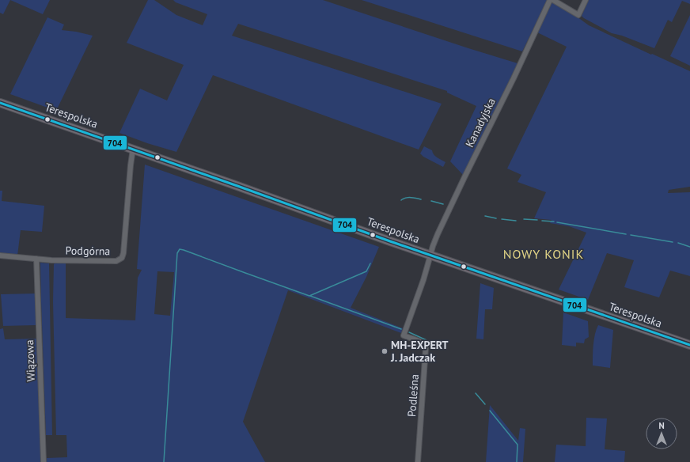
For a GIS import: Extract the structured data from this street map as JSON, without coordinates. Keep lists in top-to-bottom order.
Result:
{
  "streets": {
    "main road": ["Terespolska"],
    "street": [
      "Kanadyjska",
      "Podgórna",
      "Wiązowa",
      "Podleśna"
    ]
  },
  "crossings": [
    ["Terespolska", "Kanadyjska"],
    ["Terespolska", "Podgórna"],
    ["Terespolska", "Podleśna"],
    ["Kanadyjska", "Podleśna"],
    ["Podgórna", "Wiązowa"]
  ],
  "districts": ["NOWY KONIK"],
  "places": ["MH-EXPERT J. Jadczak"],
  "lines": ["transit line 704"],
  "north": "top"
}
